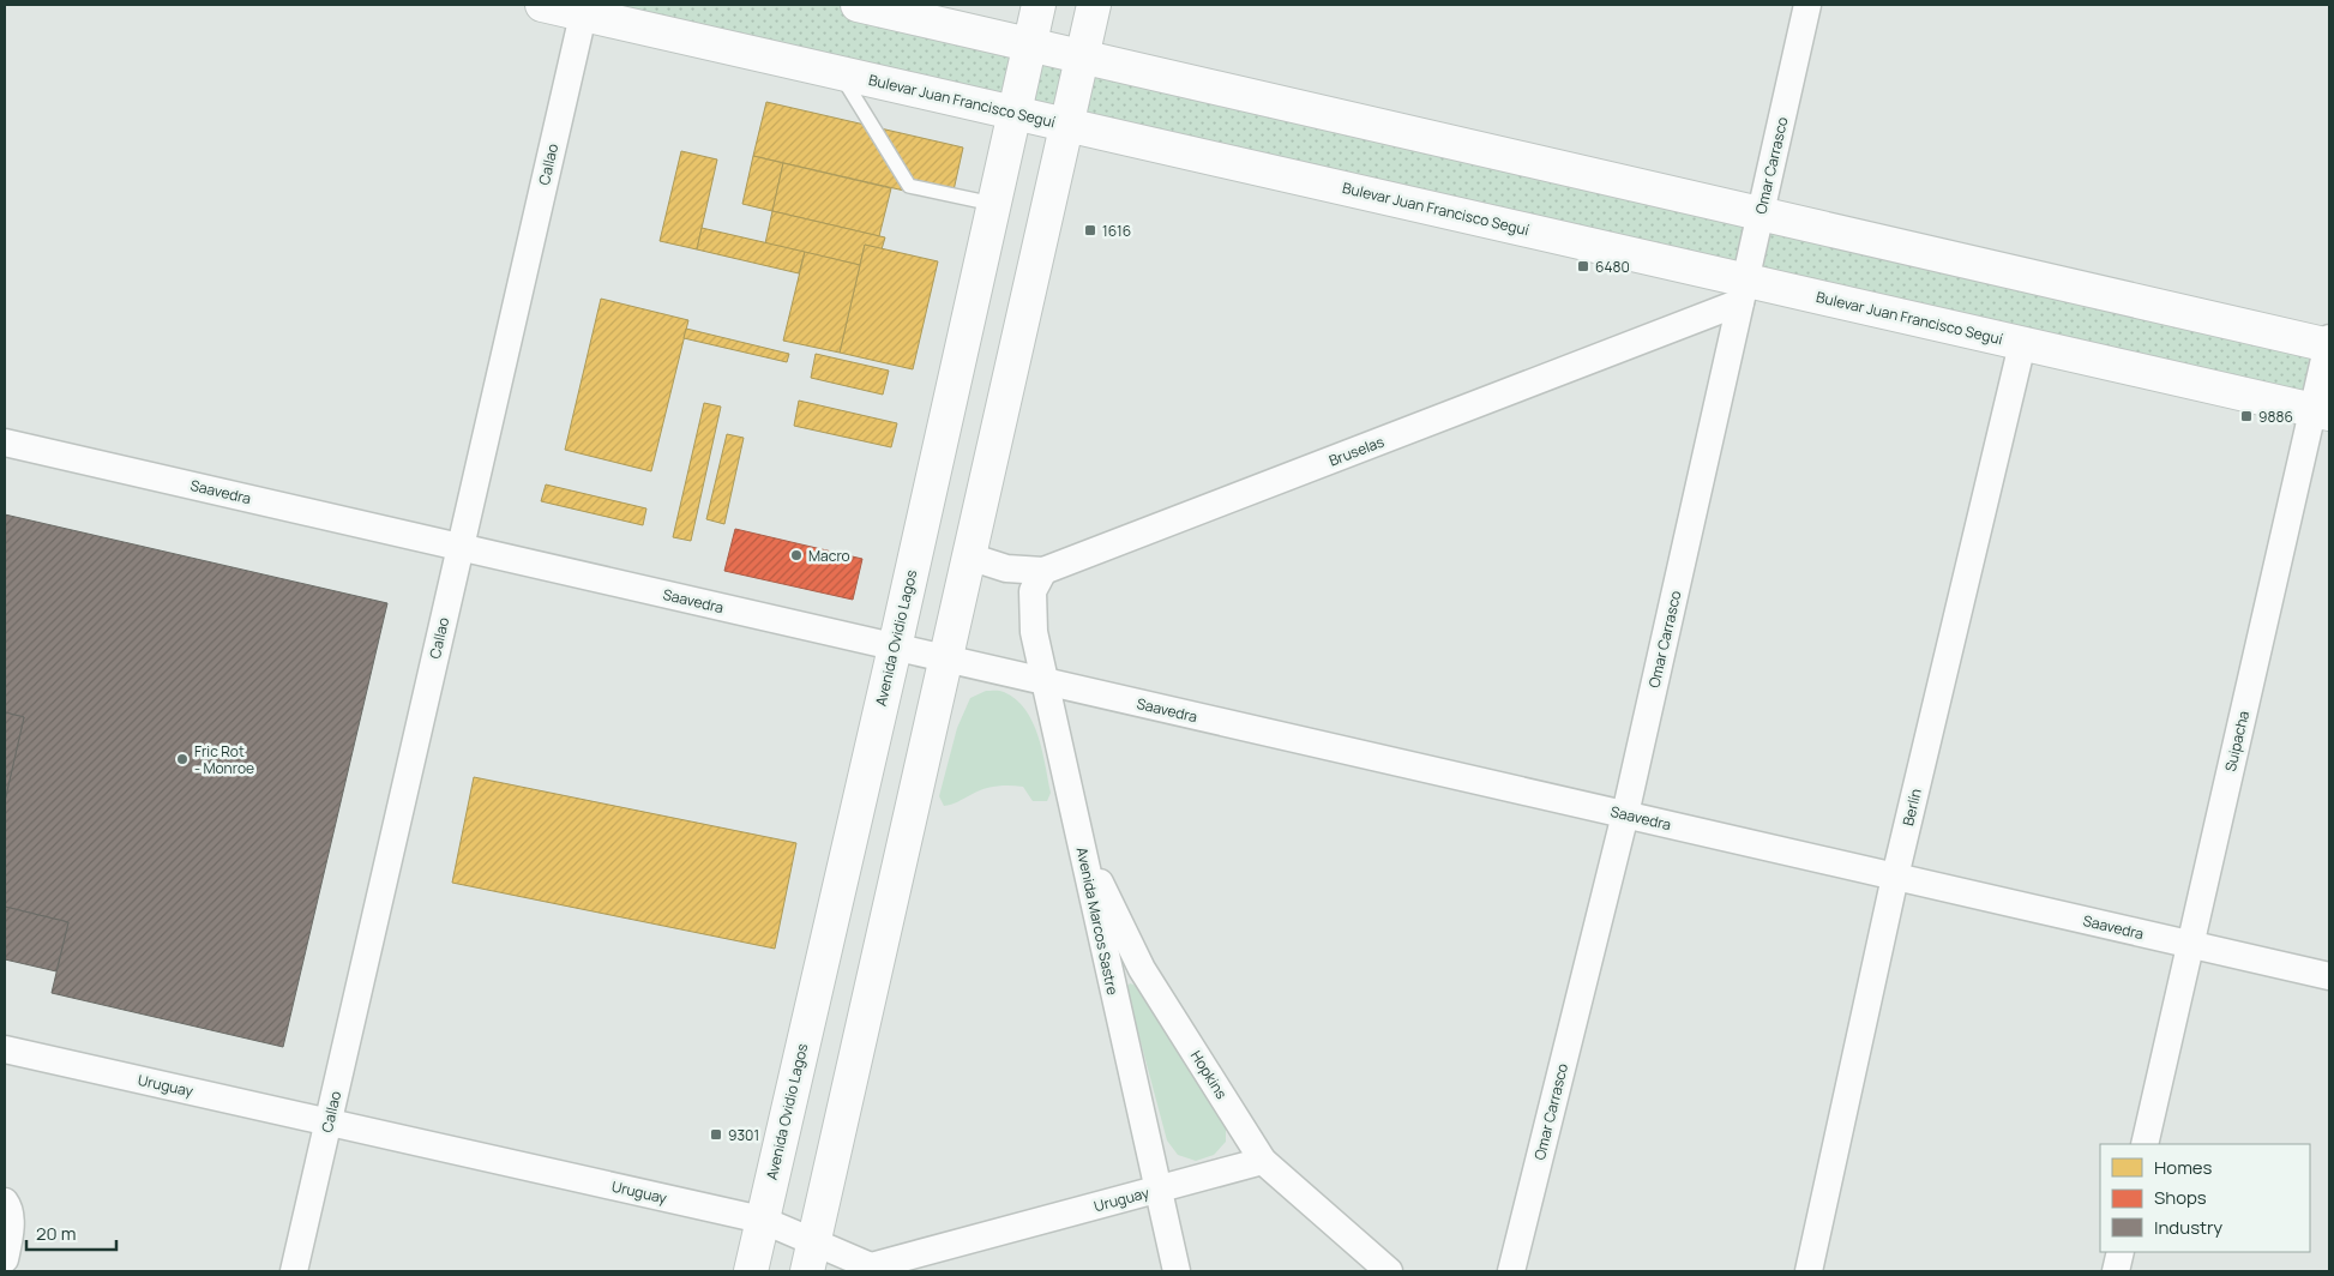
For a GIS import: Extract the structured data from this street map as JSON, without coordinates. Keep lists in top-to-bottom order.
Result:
{
  "streets": {
    "main road": ["Bulevar Juan Francisco Seguí", "Avenida Ovidio Lagos"],
    "street": [
      "Callao",
      "Omar Carrasco",
      "Bruselas",
      "Saavedra",
      "Suipacha",
      "Berlín",
      "Avenida Marcos Sastre",
      "Hopkins",
      "Uruguay"
    ]
  },
  "crossings": [
    ["Bulevar Juan Francisco Seguí", "Callao"],
    ["Bulevar Juan Francisco Seguí", "Omar Carrasco"],
    ["Bulevar Juan Francisco Seguí", "Bruselas"],
    ["Bulevar Juan Francisco Seguí", "Avenida Ovidio Lagos"],
    ["Bulevar Juan Francisco Seguí", "Suipacha"],
    ["Bulevar Juan Francisco Seguí", "Berlín"],
    ["Callao", "Saavedra"],
    ["Callao", "Uruguay"],
    ["Omar Carrasco", "Bruselas"],
    ["Omar Carrasco", "Saavedra"],
    ["Bruselas", "Avenida Marcos Sastre"],
    ["Saavedra", "Avenida Ovidio Lagos"],
    ["Saavedra", "Suipacha"],
    ["Saavedra", "Berlín"],
    ["Saavedra", "Avenida Marcos Sastre"],
    ["Avenida Ovidio Lagos", "Uruguay"],
    ["Avenida Marcos Sastre", "Hopkins"],
    ["Avenida Marcos Sastre", "Uruguay"],
    ["Hopkins", "Uruguay"]
  ],
  "places": {
    "transit": [
      "1616",
      "6480",
      "9886",
      "9301"
    ],
    "other": ["Macro", "Fric Rot - Monroe"]
  },
  "legend": ["Homes", "Shops", "Industry"],
  "scale_bar": "20 m"
}
